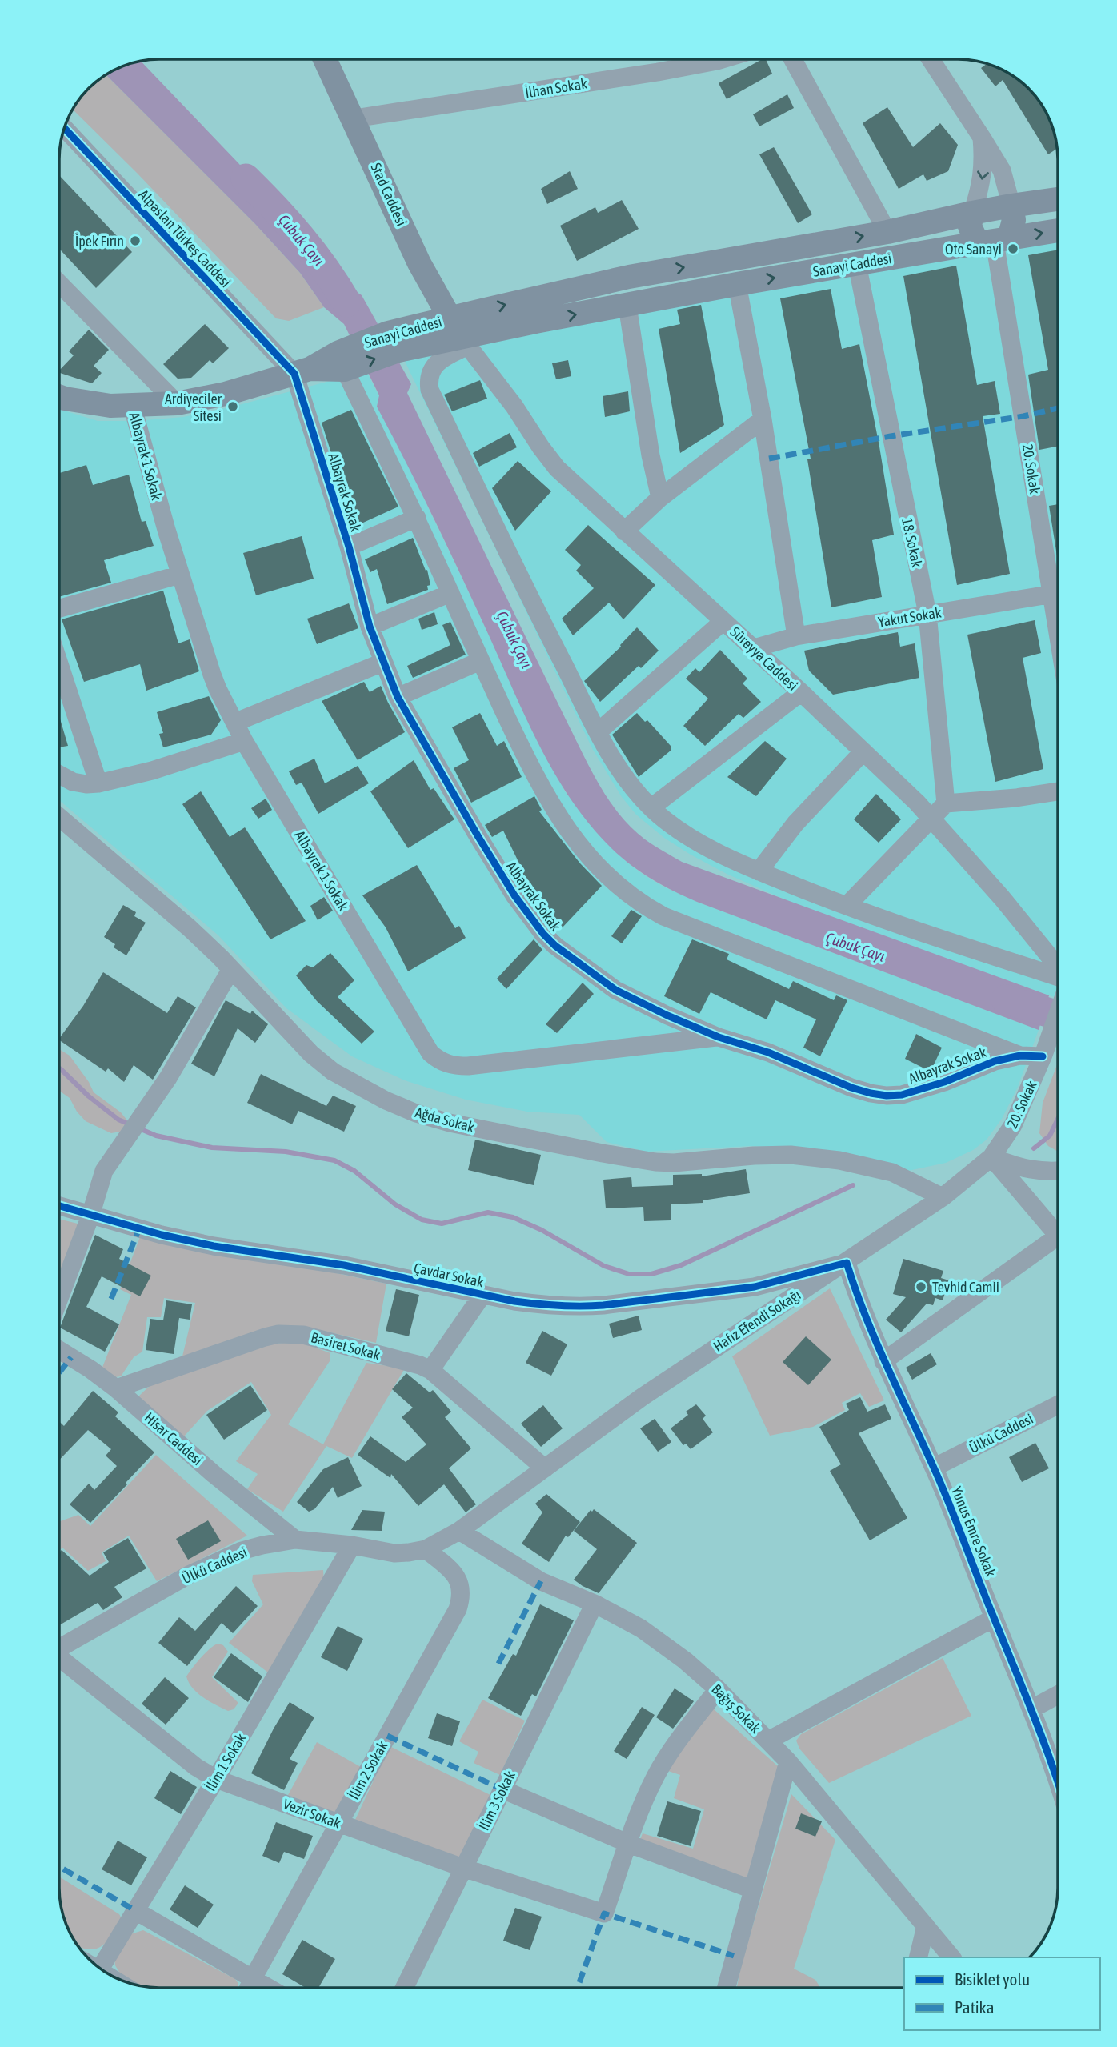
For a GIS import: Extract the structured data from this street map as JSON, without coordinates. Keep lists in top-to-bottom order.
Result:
{
  "streets": {
    "main road": ["Stad Caddesi", "Sanayi Caddesi"],
    "street": [
      "İlhan Sokak",
      "Alpaslan Türkeş Caddesi",
      "Albayrak 1 Sokak",
      "20. Sokak",
      "Albayrak Sokak",
      "18. Sokak",
      "Yakut Sokak",
      "Süreyya Caddesi",
      "Ağda Sokak",
      "Çavdar Sokak",
      "Hafız Efendi Sokağı",
      "Basiret Sokak",
      "Ülkü Caddesi",
      "Hisar Caddesi",
      "Yunus Emre Sokak",
      "Bağış Sokak",
      "İlim 1 Sokak",
      "İlim 2 Sokak",
      "İlim 3 Sokak",
      "Vezir Sokak"
    ]
  },
  "crossings": [
    ["İlhan Sokak", "Stad Caddesi"],
    ["Stad Caddesi", "Sanayi Caddesi"],
    ["Stad Caddesi", "Süreyya Caddesi"],
    ["Alpaslan Türkeş Caddesi", "Sanayi Caddesi"],
    ["Alpaslan Türkeş Caddesi", "Albayrak Sokak"],
    ["Sanayi Caddesi", "Albayrak 1 Sokak"],
    ["Sanayi Caddesi", "20. Sokak"],
    ["Sanayi Caddesi", "Albayrak Sokak"],
    ["Sanayi Caddesi", "18. Sokak"],
    ["Sanayi Caddesi", "Süreyya Caddesi"],
    ["Albayrak 1 Sokak", "Albayrak Sokak"],
    ["20. Sokak", "Albayrak Sokak"],
    ["20. Sokak", "Hafız Efendi Sokağı"],
    ["18. Sokak", "Yakut Sokak"],
    ["Yakut Sokak", "Süreyya Caddesi"],
    ["Ağda Sokak", "Hafız Efendi Sokağı"],
    ["Çavdar Sokak", "Hafız Efendi Sokağı"],
    ["Çavdar Sokak", "Yunus Emre Sokak"],
    ["Hafız Efendi Sokağı", "Basiret Sokak"],
    ["Hafız Efendi Sokağı", "Ülkü Caddesi"],
    ["Hafız Efendi Sokağı", "Yunus Emre Sokak"],
    ["Hafız Efendi Sokağı", "Bağış Sokak"],
    ["Basiret Sokak", "Hisar Caddesi"],
    ["Ülkü Caddesi", "Hisar Caddesi"],
    ["Ülkü Caddesi", "Yunus Emre Sokak"],
    ["Ülkü Caddesi", "Bağış Sokak"],
    ["Ülkü Caddesi", "İlim 1 Sokak"],
    ["Ülkü Caddesi", "İlim 2 Sokak"],
    ["Bağış Sokak", "İlim 3 Sokak"],
    ["İlim 1 Sokak", "Vezir Sokak"],
    ["İlim 2 Sokak", "Vezir Sokak"],
    ["İlim 3 Sokak", "Vezir Sokak"]
  ],
  "one_way": ["Sanayi Caddesi"],
  "water": ["Çubuk Çayı"],
  "places": [
    "İpek Fırın",
    "Oto Sanayi",
    "Ardiyeciler Sitesi",
    "Tevhid Camii"
  ],
  "legend": ["Bisiklet yolu", "Patika"]
}
